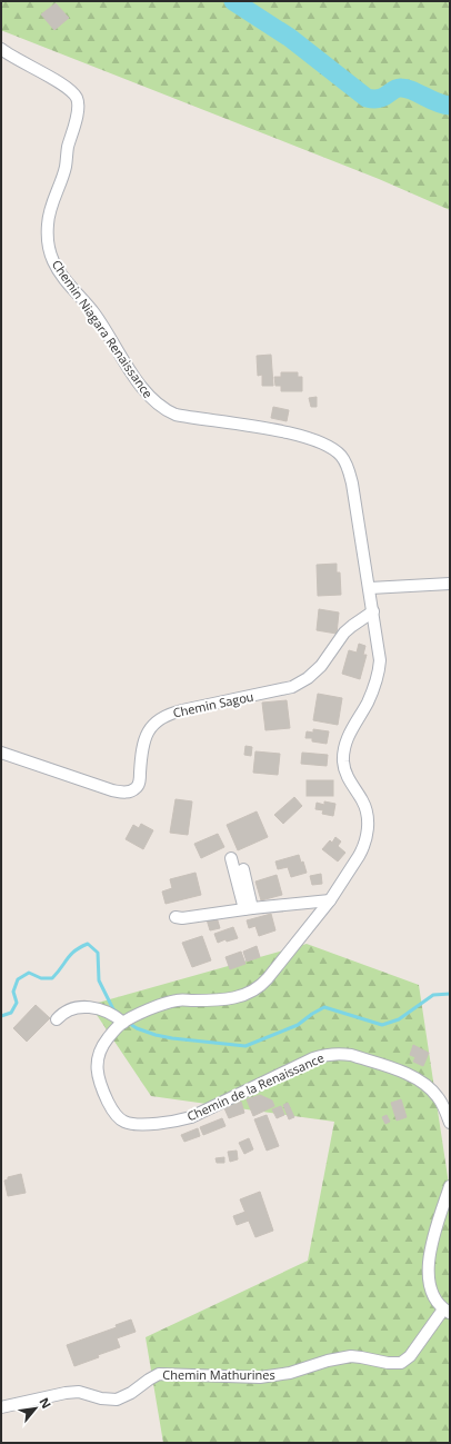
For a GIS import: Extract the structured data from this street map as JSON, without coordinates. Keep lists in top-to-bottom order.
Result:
{
  "streets": {
    "street": [
      "Chemin Niagara Renaissance",
      "Chemin Sagou",
      "Chemin de la Renaissance",
      "Chemin Mathurines"
    ]
  },
  "crossings": [
    ["Chemin Niagara Renaissance", "Chemin de la Renaissance"],
    ["Chemin Sagou", "Chemin de la Renaissance"]
  ],
  "north": "top right"
}
